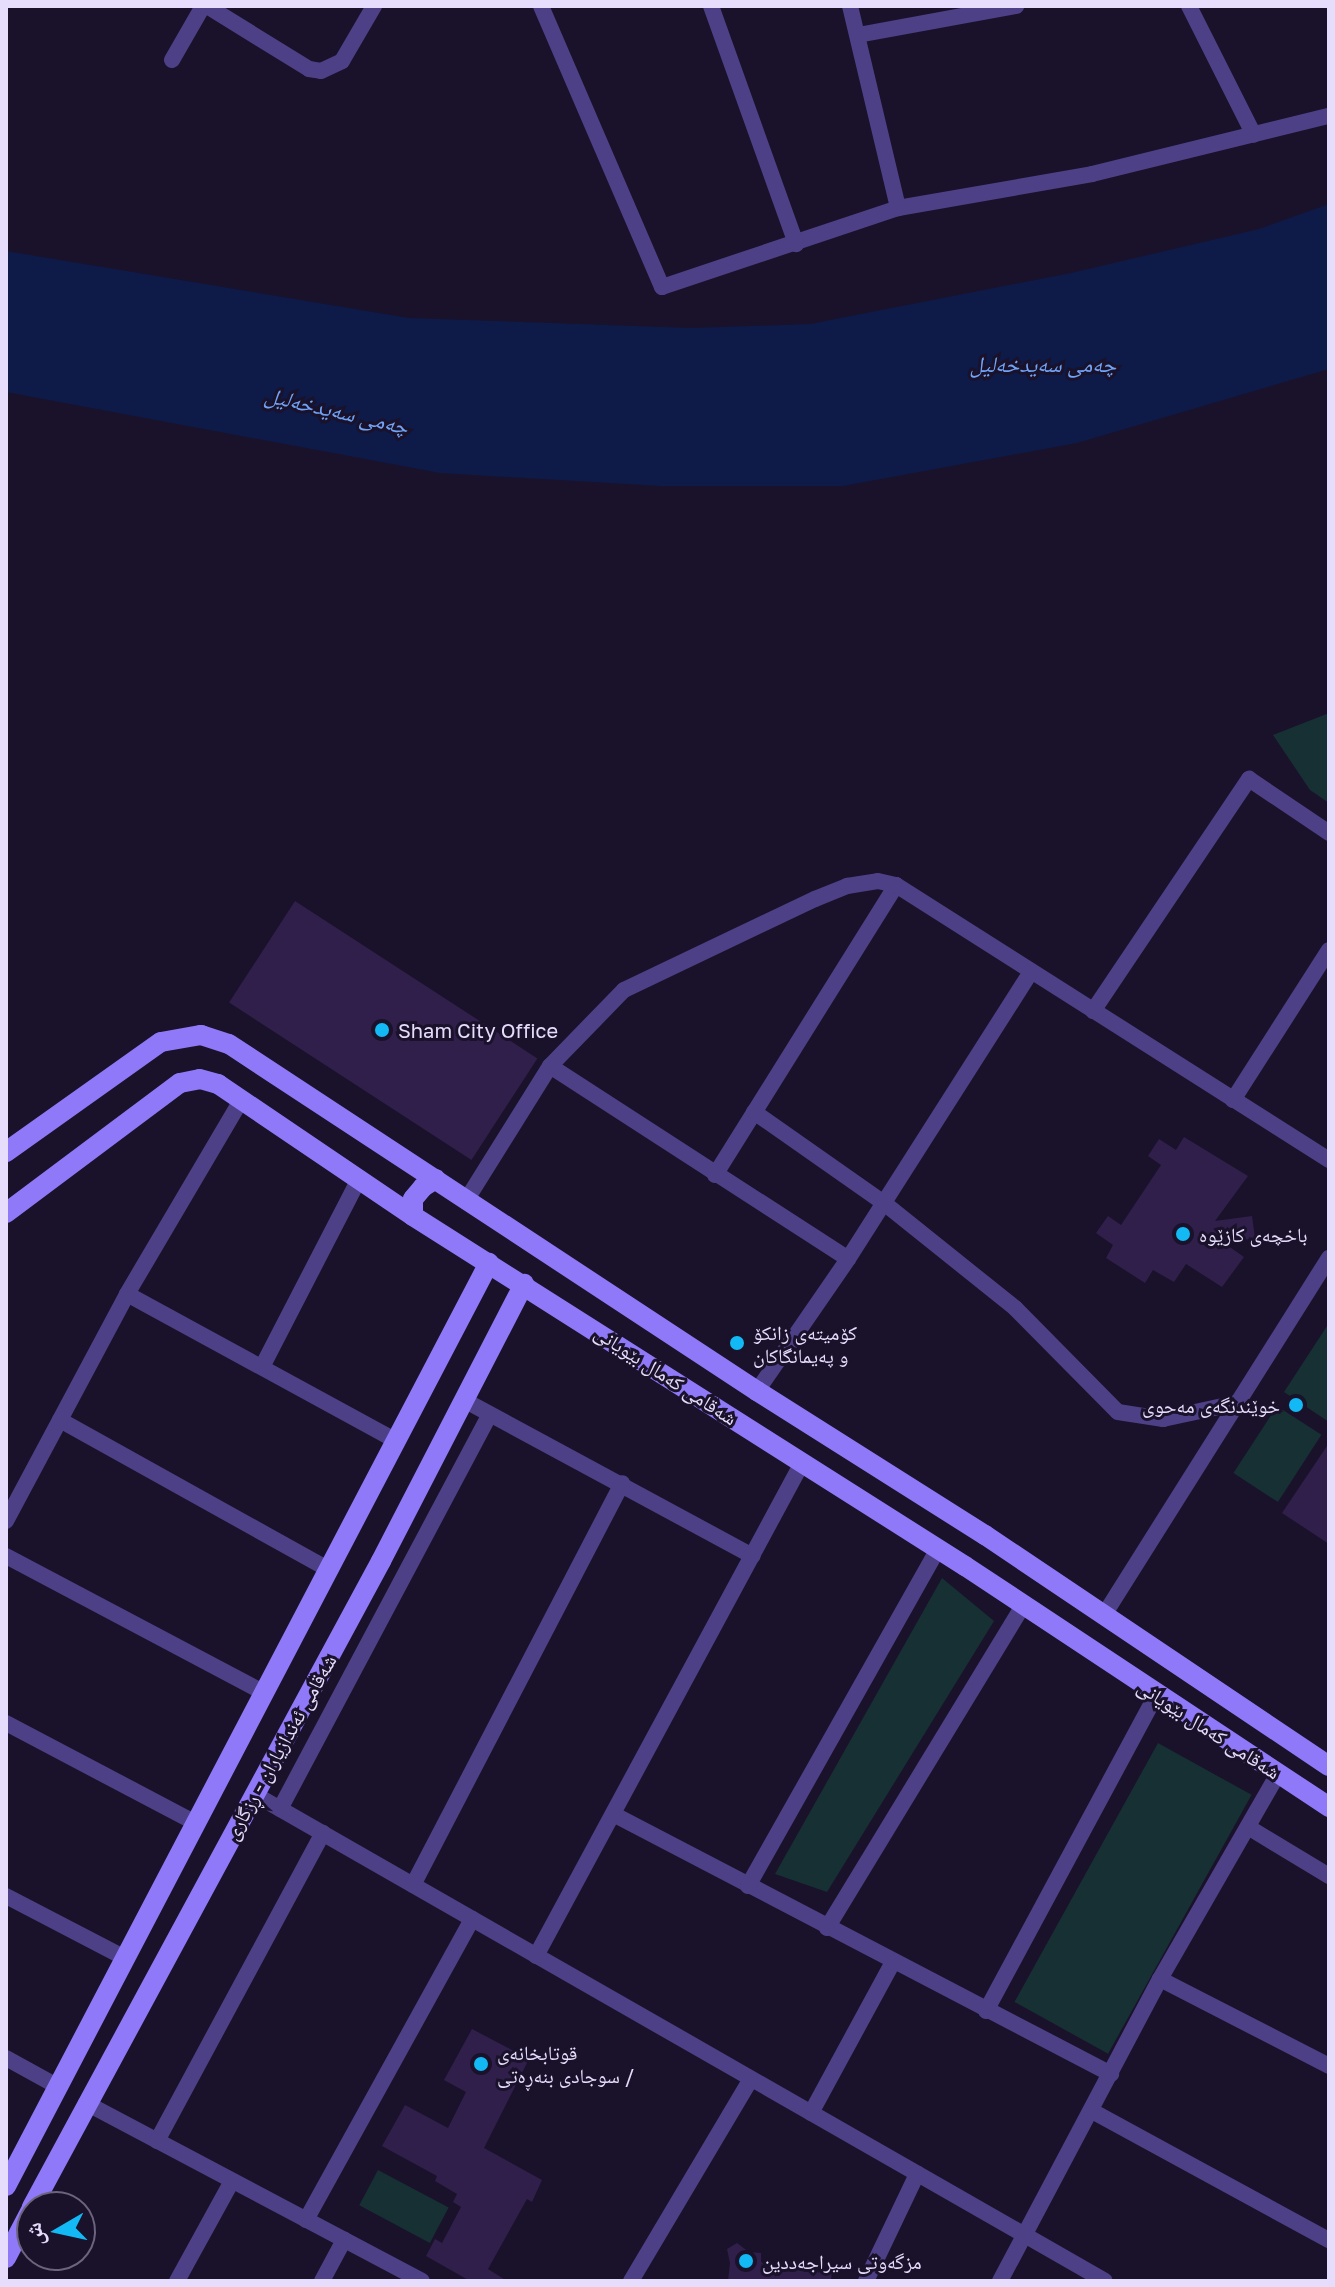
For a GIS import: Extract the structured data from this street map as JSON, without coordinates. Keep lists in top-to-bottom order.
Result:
{
  "streets": {
    "main road": ["شەقامی کەمال بێویانی", "شەقامی ئەندازیاران - ڕزگاری"]
  },
  "crossings": [
    ["شەقامی کەمال بێویانی", "شەقامی ئەندازیاران - ڕزگاری"]
  ],
  "water": ["چەمی سەیدخەلیل"],
  "places": [
    "Sham City Office",
    "باخچەی کازێوە",
    "کۆمیتەی زانکۆ و پەیمانگاکان",
    "خوێندنگەی مەحوی",
    "قوتابخانەی سوجادی بنەڕەتی /",
    "مزگەوتی سیراجەددین"
  ],
  "north": "left"
}
